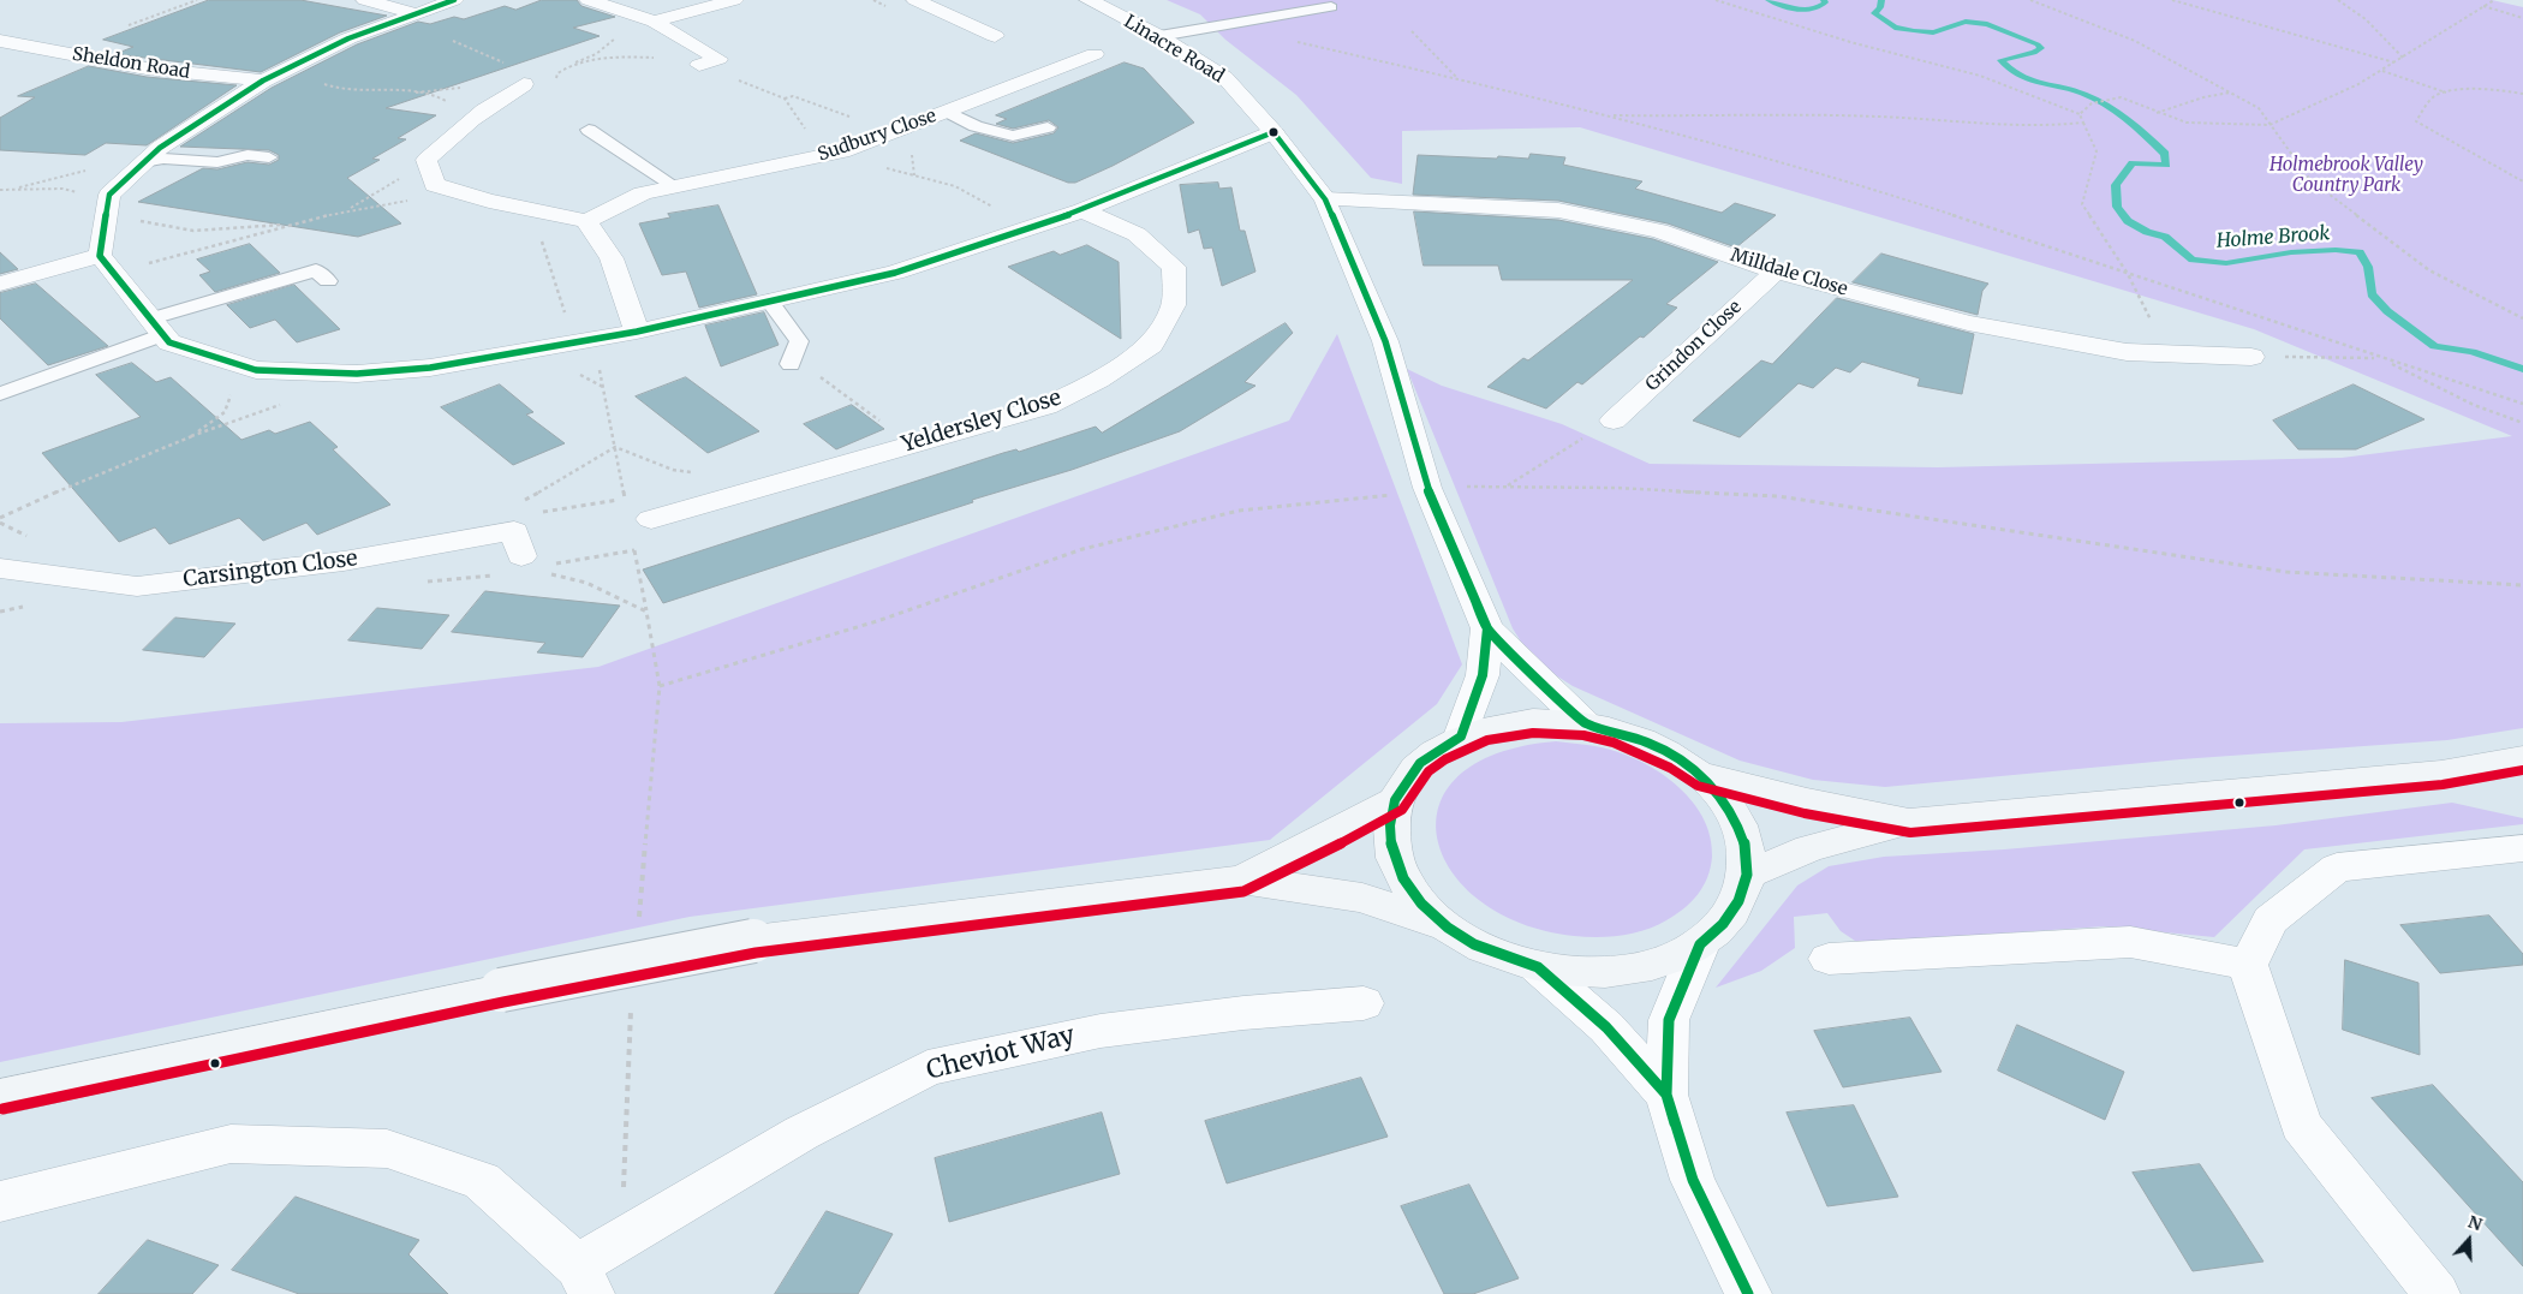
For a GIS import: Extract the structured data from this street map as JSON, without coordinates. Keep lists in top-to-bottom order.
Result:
{
  "streets": {
    "street": [
      "Linacre Road",
      "Sheldon Road",
      "Sudbury Close",
      "Milldale Close",
      "Grindon Close",
      "Yeldersley Close",
      "Carsington Close",
      "Cheviot Way"
    ]
  },
  "crossings": [
    ["Linacre Road", "Milldale Close"],
    ["Milldale Close", "Grindon Close"]
  ],
  "water": ["Holme Brook"],
  "parks": ["Holmebrook Valley Country Park"],
  "north": "top"
}
